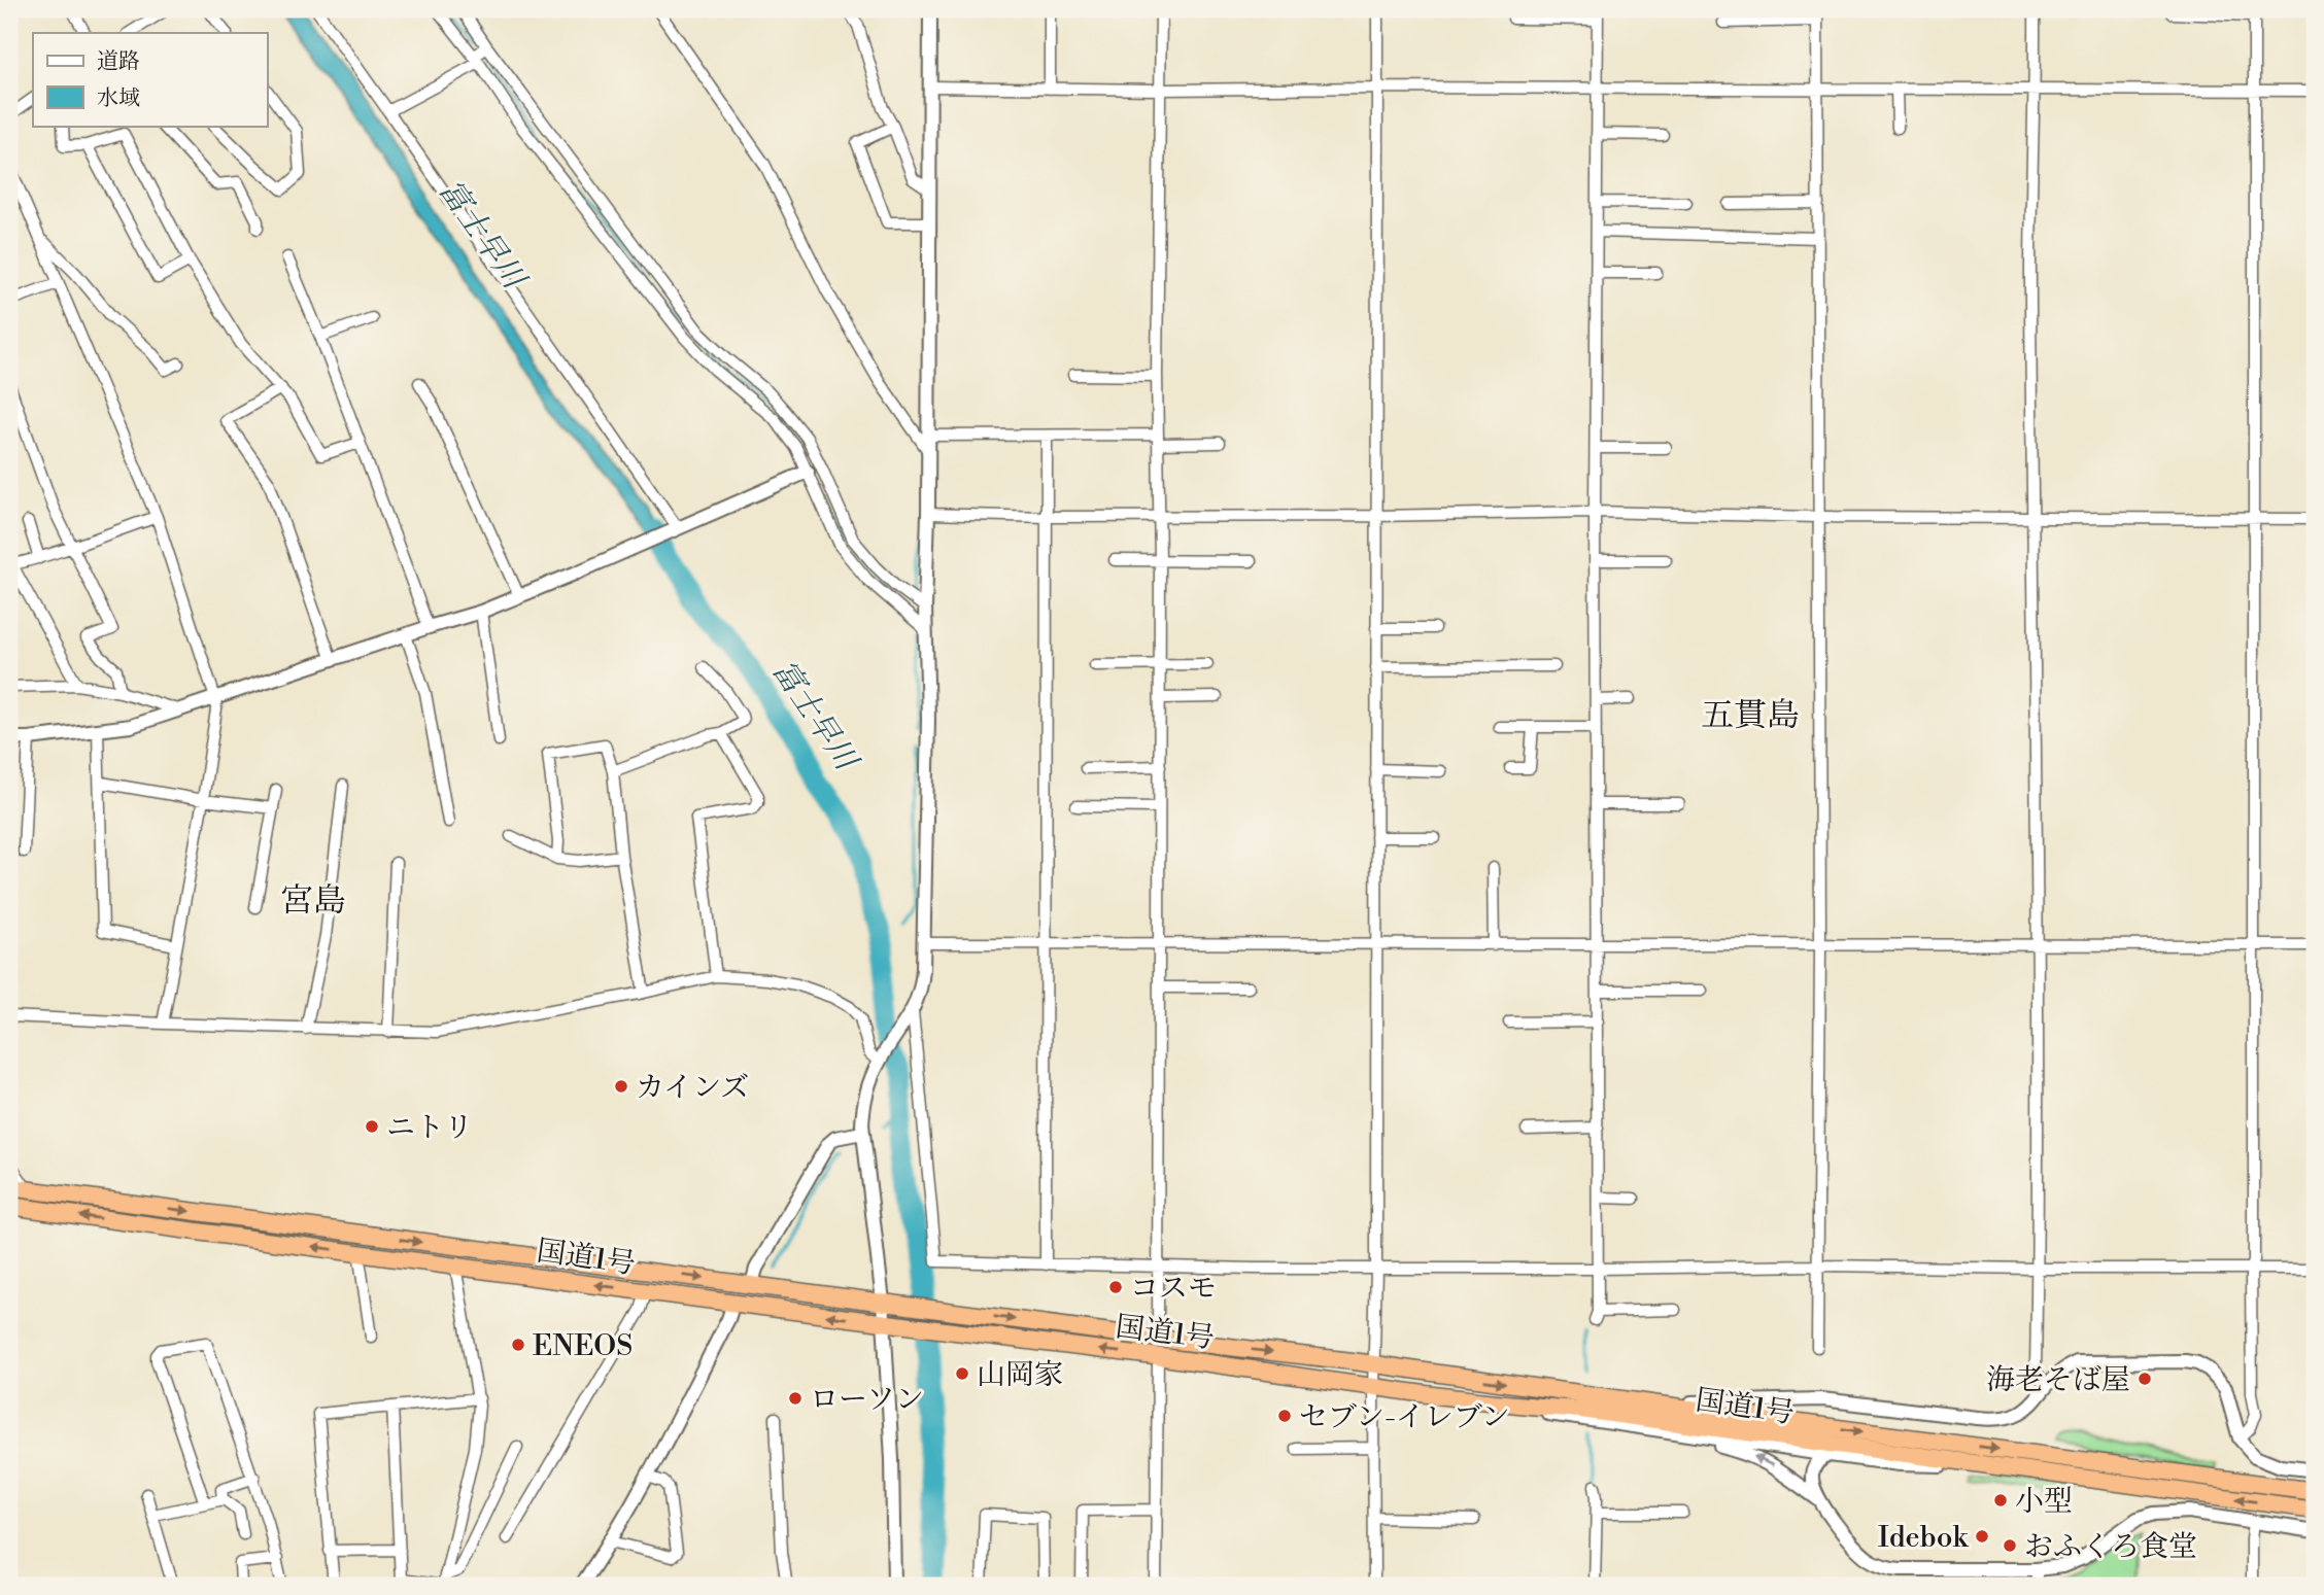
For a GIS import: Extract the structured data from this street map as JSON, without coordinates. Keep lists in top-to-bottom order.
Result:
{
  "streets": {
    "highway": ["国道1号"]
  },
  "districts": ["五貫島", "宮島"],
  "water": ["富士早川"],
  "places": [
    "カインズ",
    "ニトリ",
    "コスモ",
    "ENEOS",
    "山岡家",
    "海老そば屋",
    "ローソン",
    "セブン-イレブン",
    "小型",
    "Idebok",
    "おふくろ食堂"
  ],
  "legend": ["道路", "水域"]
}
